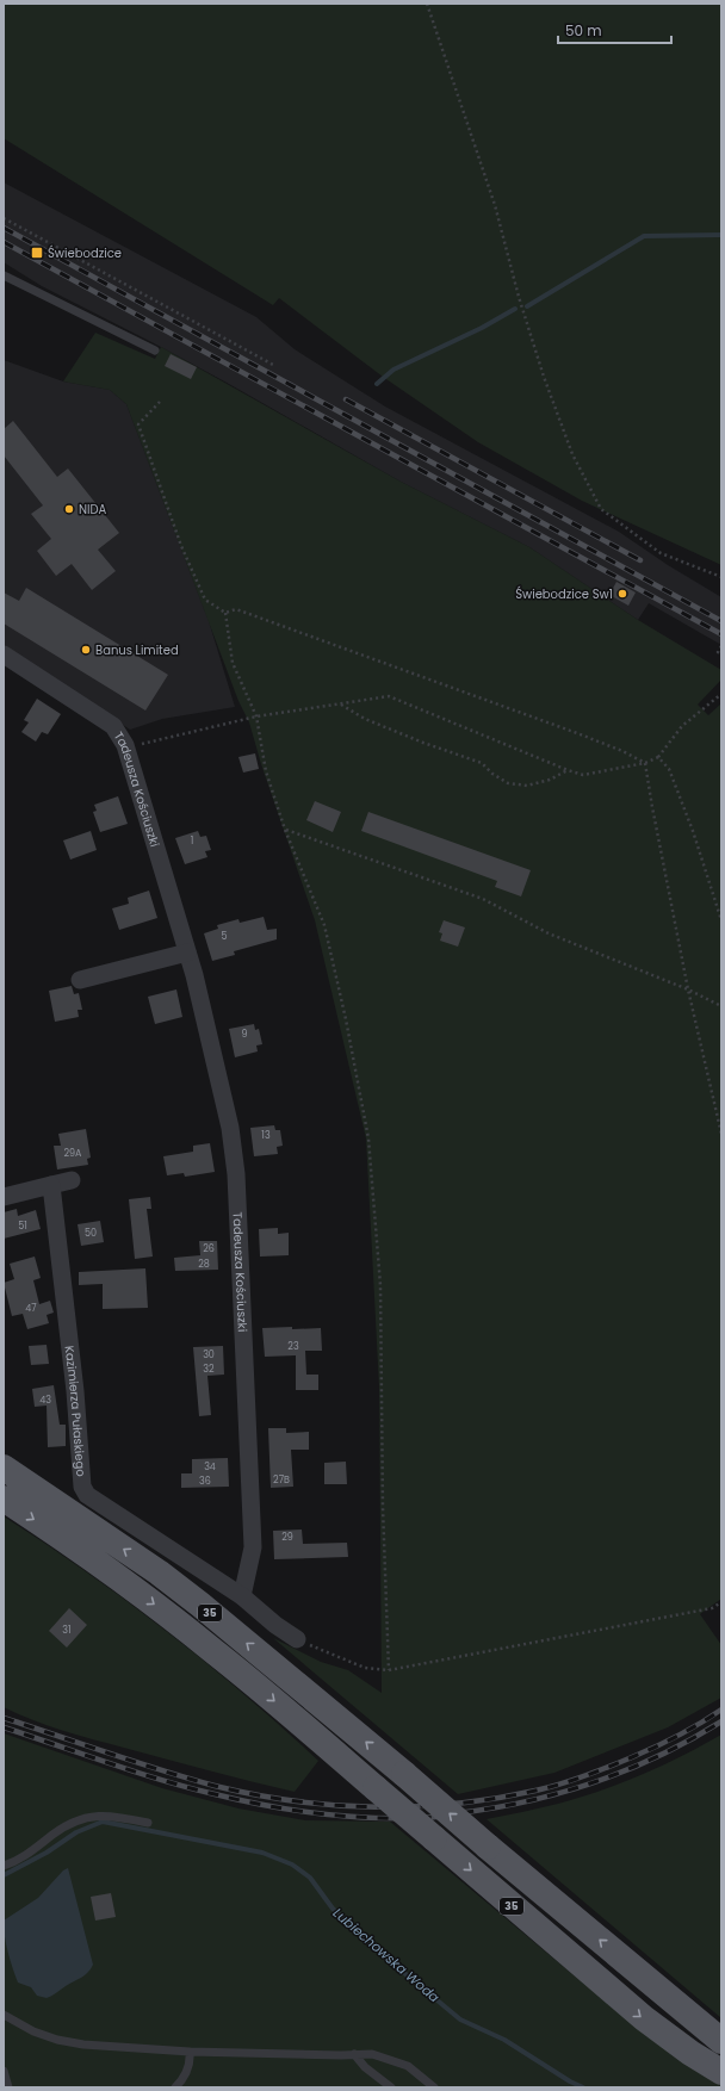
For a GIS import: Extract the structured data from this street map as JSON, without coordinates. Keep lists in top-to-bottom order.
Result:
{
  "streets": {
    "main road": ["35"],
    "street": ["Tadeusza Kościuszki", "Kazimierza Pułaskiego"]
  },
  "crossings": [
    ["Tadeusza Kościuszki", "Kazimierza Pułaskiego"]
  ],
  "water": ["Lubiechowska Woda"],
  "places": {
    "transit": ["Świebodzice"],
    "other": ["NIDA", "Świebodzice Sw1", "Banus Limited"]
  },
  "house_numbers": [
    "1",
    "5",
    "9",
    "13",
    "29A",
    "51",
    "50",
    "26",
    "28",
    "47",
    "23",
    "30",
    "32",
    "43",
    "34",
    "27B",
    "36",
    "29",
    "31"
  ],
  "scale_bar": "50 m"
}
